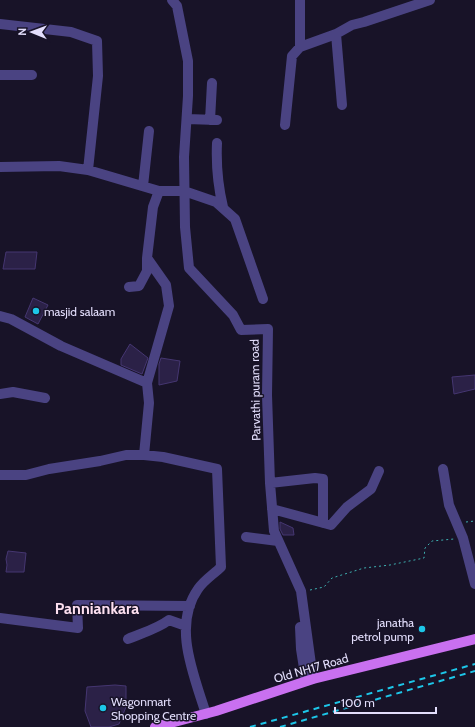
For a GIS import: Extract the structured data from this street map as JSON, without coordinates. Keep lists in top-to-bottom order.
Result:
{
  "streets": {
    "main road": ["Old NH17 Road"],
    "street": ["Parvathi puram road"]
  },
  "crossings": [
    ["Parvathi puram road", "Old NH17 Road"]
  ],
  "districts": ["Panniankara"],
  "places": ["masjid salaam", "janatha petrol pump", "Wagonmart Shopping Centre"],
  "scale_bar": "100 m",
  "north": "left"
}
